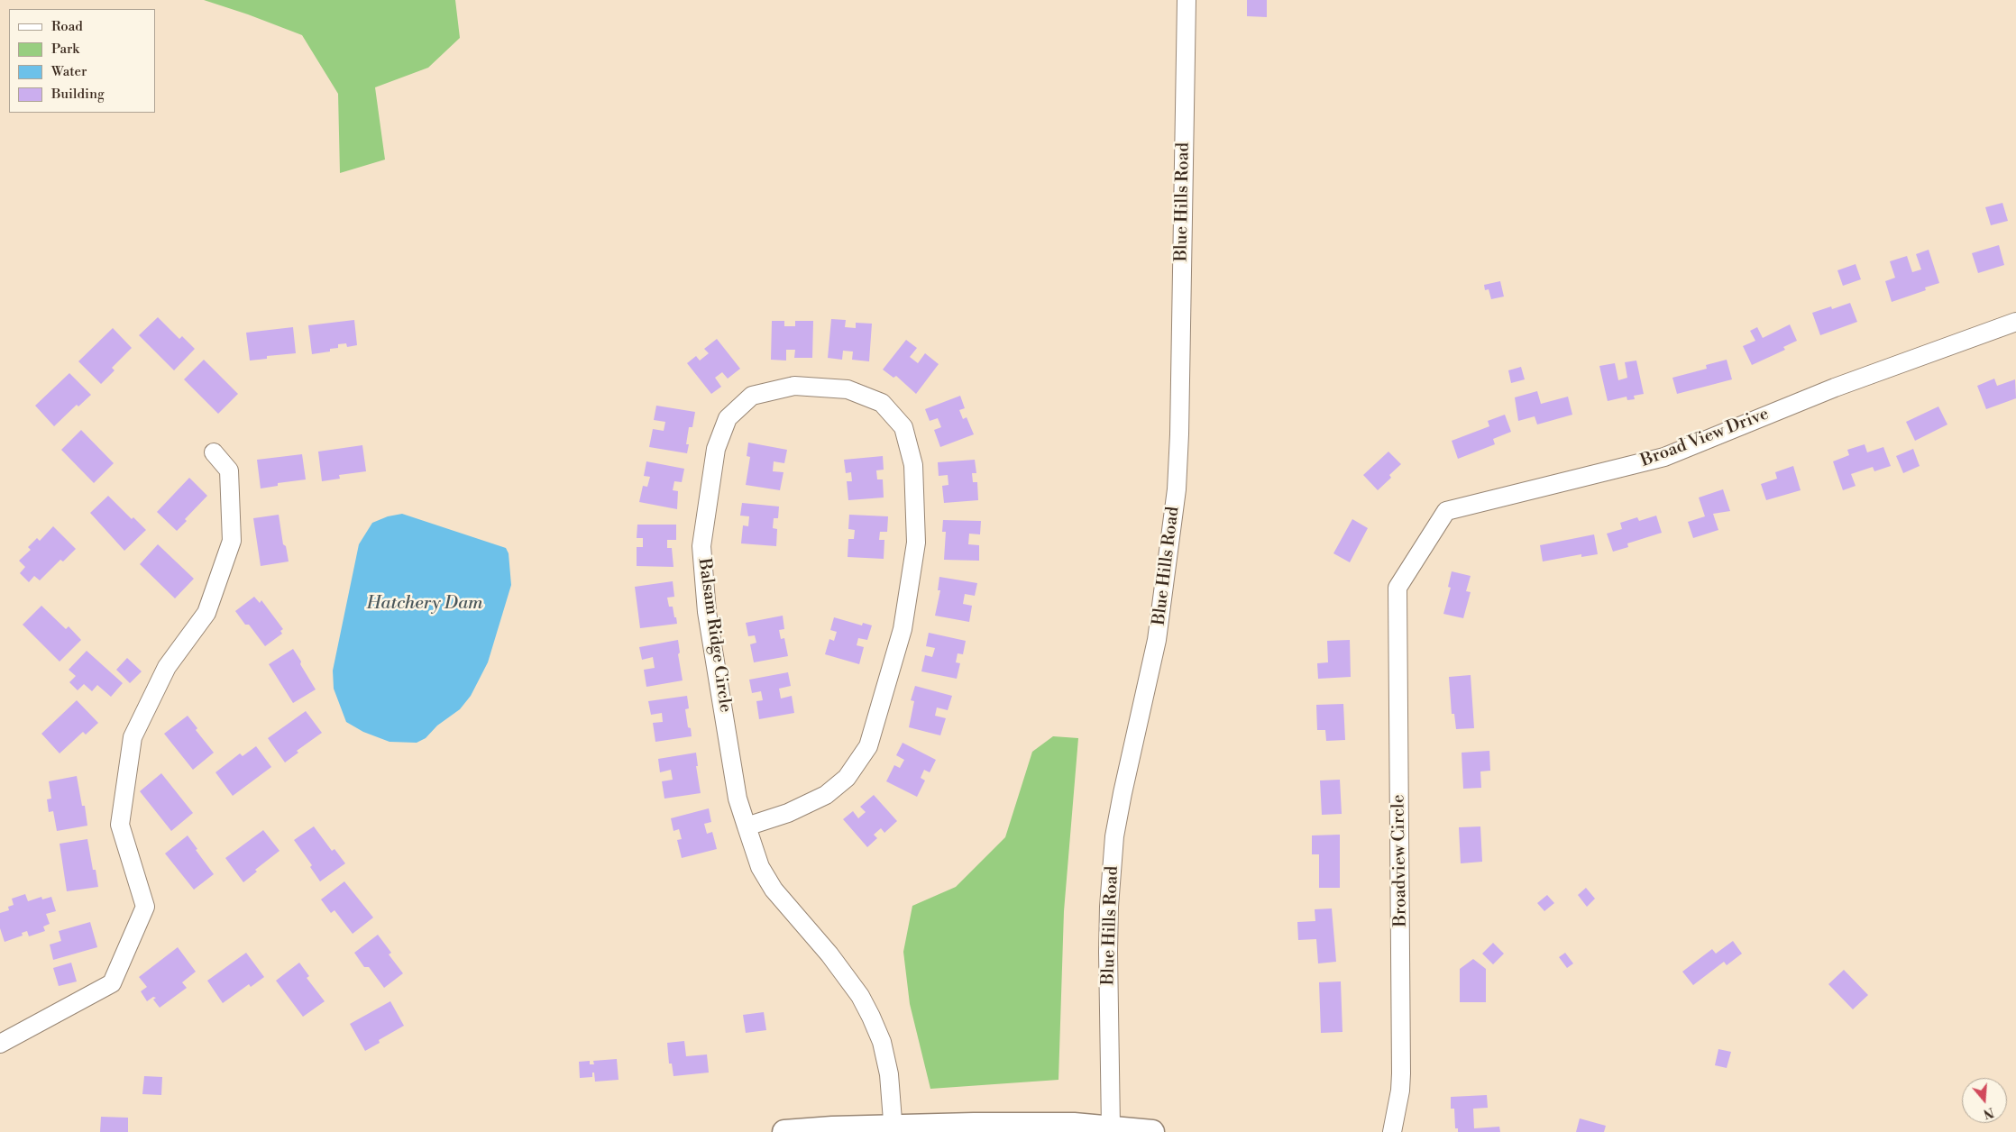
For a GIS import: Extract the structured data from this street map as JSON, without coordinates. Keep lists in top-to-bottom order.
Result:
{
  "streets": {
    "street": [
      "Blue Hills Road",
      "Broad View Drive",
      "Balsam Ridge Circle",
      "Broadview Circle"
    ]
  },
  "crossings": [
    ["Broad View Drive", "Broadview Circle"]
  ],
  "water": ["Hatchery Dam"],
  "legend": [
    "Road",
    "Park",
    "Water",
    "Building"
  ],
  "north": "bottom"
}
